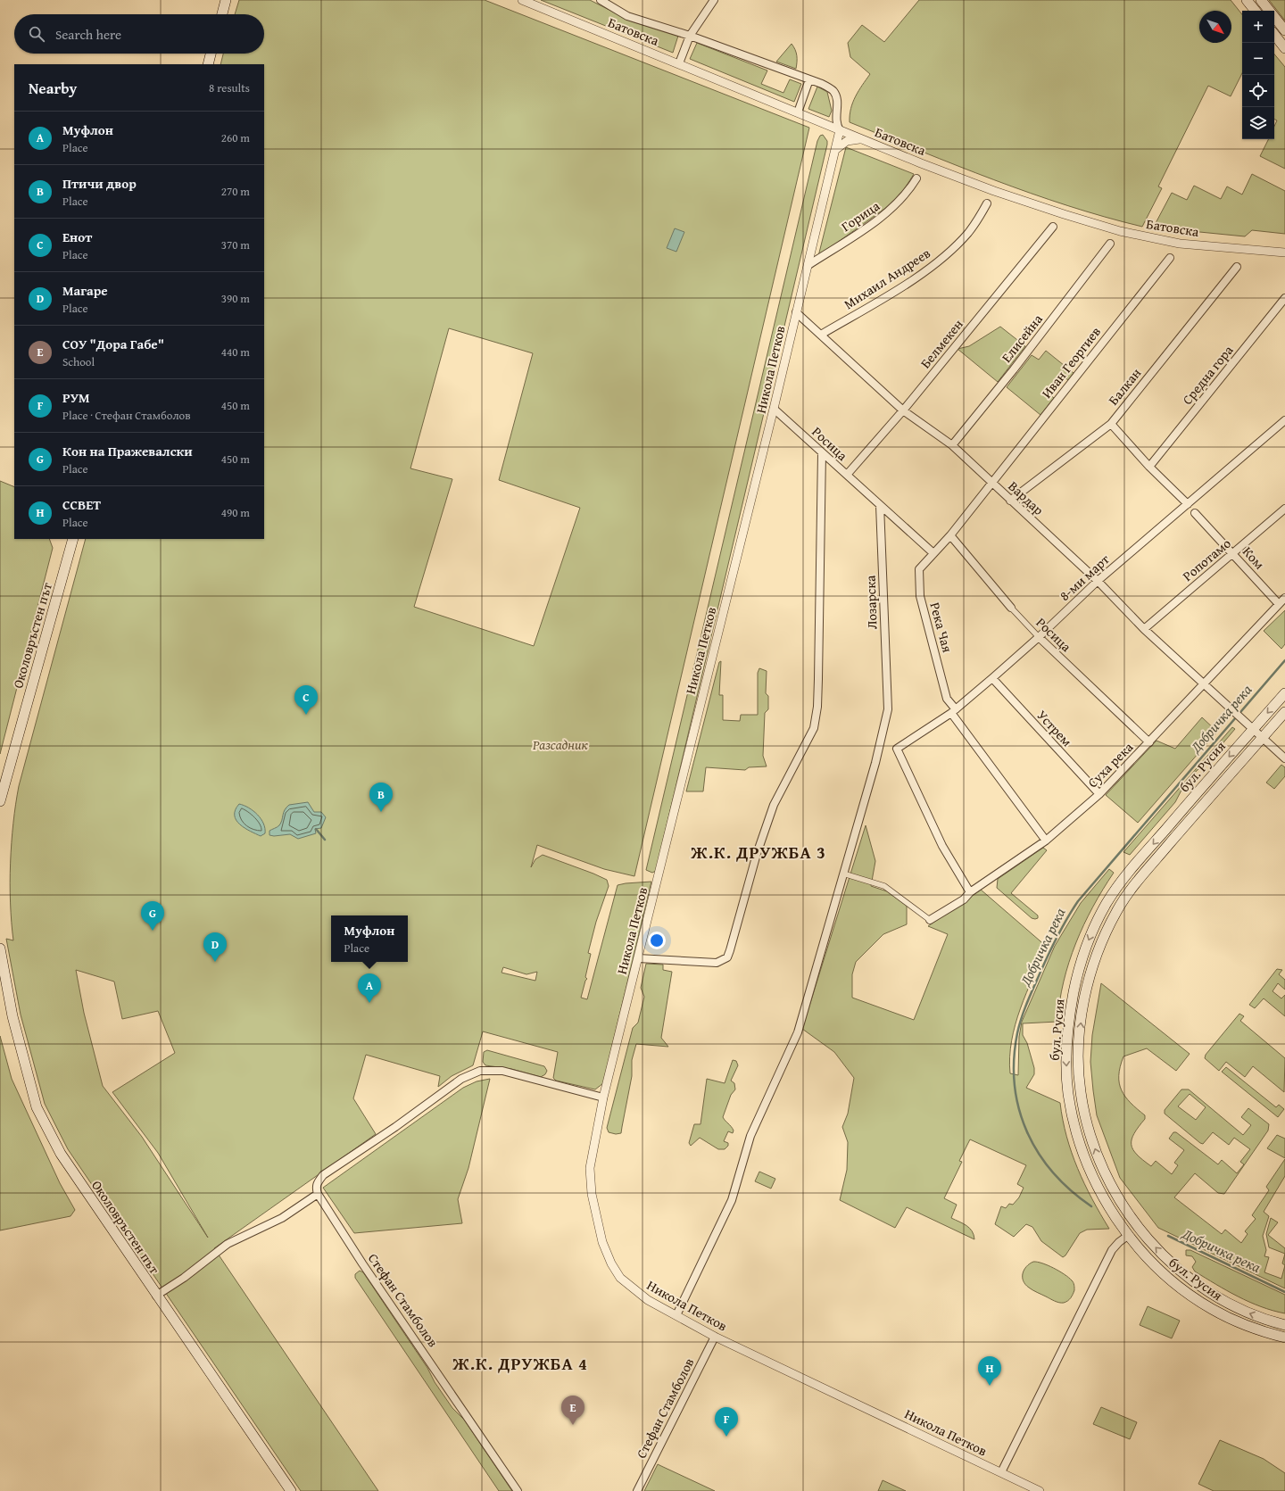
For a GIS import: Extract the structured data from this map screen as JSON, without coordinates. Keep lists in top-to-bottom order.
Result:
{
  "streets": {
    "main road": ["Околовръстен път", "бул. Русия"],
    "street": [
      "Батовска",
      "Горица",
      "Михаил Андреев",
      "Елисейна",
      "Белмекен",
      "Иван Георгиев",
      "Никола Петков",
      "Средна гора",
      "Балкан",
      "Росица",
      "Вардар",
      "Ком",
      "Ропотамо",
      "8-ми март",
      "Лозарска",
      "Река Чая",
      "Устрем",
      "Суха река",
      "Стефан Стамболов"
    ]
  },
  "crossings": [
    ["Батовска", "Никола Петков"],
    ["Горица", "Никола Петков"],
    ["Михаил Андреев", "Вардар"],
    ["Елисейна", "Вардар"],
    ["Белмекен", "Росица"],
    ["Белмекен", "Вардар"],
    ["Иван Георгиев", "Вардар"],
    ["Никола Петков", "Росица"],
    ["Никола Петков", "Вардар"],
    ["Никола Петков", "Лозарска"],
    ["Никола Петков", "Стефан Стамболов"],
    ["Балкан", "Вардар"],
    ["Росица", "8-ми март"],
    ["Росица", "Лозарска"],
    ["Росица", "Река Чая"],
    ["Росица", "Суха река"],
    ["Вардар", "Ропотамо"],
    ["Вардар", "8-ми март"],
    ["Вардар", "Суха река"],
    ["Вардар", "бул. Русия"],
    ["Ком", "Ропотамо"],
    ["Ком", "Суха река"],
    ["8-ми март", "Река Чая"],
    ["8-ми март", "Устрем"],
    ["8-ми март", "Суха река"],
    ["Река Чая", "Суха река"],
    ["Устрем", "Суха река"]
  ],
  "districts": ["Ж.К. ДРУЖБА 3", "Ж.К. ДРУЖБА 4"],
  "water": ["Добричка река"],
  "parks": ["Разсадник"],
  "north": "bottom right",
  "page": {
    "map_buttons": ["+", "−"],
    "search": "Search here",
    "heading": ["Nearby", "8 results"],
    "list": [
      {
        "mark": "A",
        "name": "Муфлон",
        "note": "Place",
        "value": "260 m"
      },
      {
        "mark": "B",
        "name": "Птичи двор",
        "note": "Place",
        "value": "270 m"
      },
      {
        "mark": "C",
        "name": "Енот",
        "note": "Place",
        "value": "370 m"
      },
      {
        "mark": "D",
        "name": "Магаре",
        "note": "Place",
        "value": "390 m"
      },
      {
        "mark": "E",
        "name": "СОУ \"Дора Габе\"",
        "note": "School",
        "value": "440 m"
      },
      {
        "mark": "F",
        "name": "РУМ",
        "note": "Place · Стефан Стамболов",
        "value": "450 m"
      },
      {
        "mark": "G",
        "name": "Кон на Пражевалски",
        "note": "Place",
        "value": "450 m"
      },
      {
        "mark": "H",
        "name": "ССВЕТ",
        "note": "Place",
        "value": "490 m"
      }
    ],
    "pins": [
      "C",
      "B",
      "G",
      "D",
      "A",
      "H",
      "E",
      "F"
    ],
    "popup": ["Муфлон", "Place"]
  }
}
